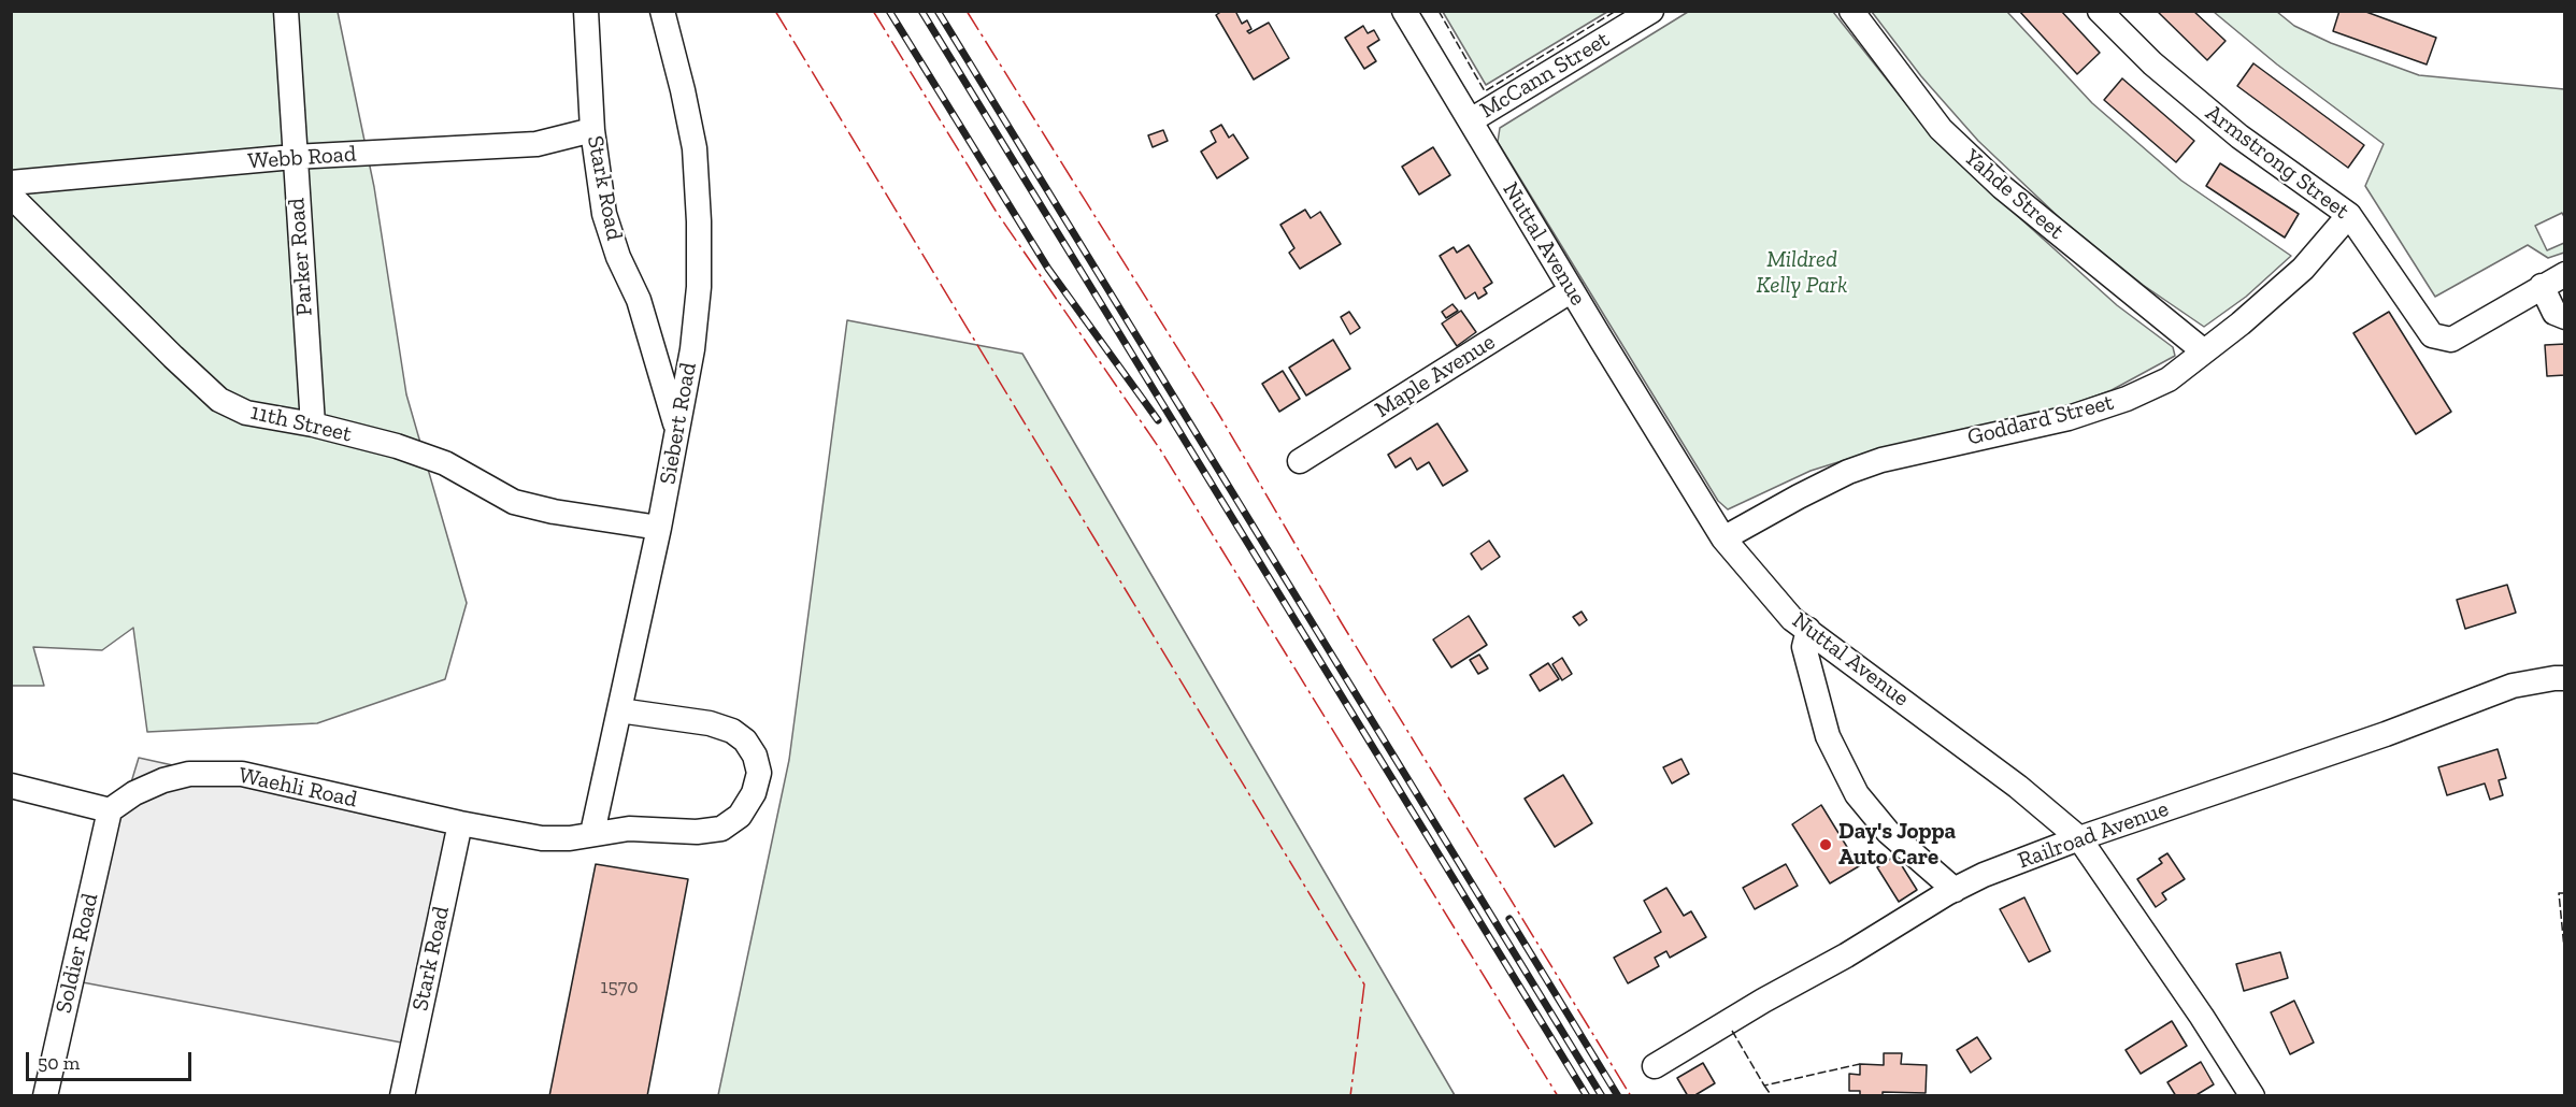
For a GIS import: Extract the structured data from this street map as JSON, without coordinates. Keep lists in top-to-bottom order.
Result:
{
  "streets": {
    "street": [
      "McCann Street",
      "Webb Road",
      "Armstrong Street",
      "Stark Road",
      "Yahde Street",
      "Nuttal Avenue",
      "Parker Road",
      "Maple Avenue",
      "Goddard Street",
      "11th Street",
      "Siebert Road",
      "Waehli Road",
      "Railroad Avenue",
      "Soldier Road"
    ]
  },
  "crossings": [
    ["McCann Street", "Nuttal Avenue"],
    ["Webb Road", "Stark Road"],
    ["Webb Road", "Parker Road"],
    ["Armstrong Street", "Goddard Street"],
    ["Stark Road", "Siebert Road"],
    ["Stark Road", "Waehli Road"],
    ["Yahde Street", "Goddard Street"],
    ["Nuttal Avenue", "Maple Avenue"],
    ["Nuttal Avenue", "Goddard Street"],
    ["Nuttal Avenue", "Railroad Avenue"],
    ["Parker Road", "11th Street"],
    ["11th Street", "Siebert Road"],
    ["Siebert Road", "Waehli Road"],
    ["Waehli Road", "Soldier Road"]
  ],
  "parks": ["Mildred Kelly Park"],
  "places": ["Day's Joppa Auto Care"],
  "house_numbers": ["1570"],
  "scale_bar": "50 m"
}
